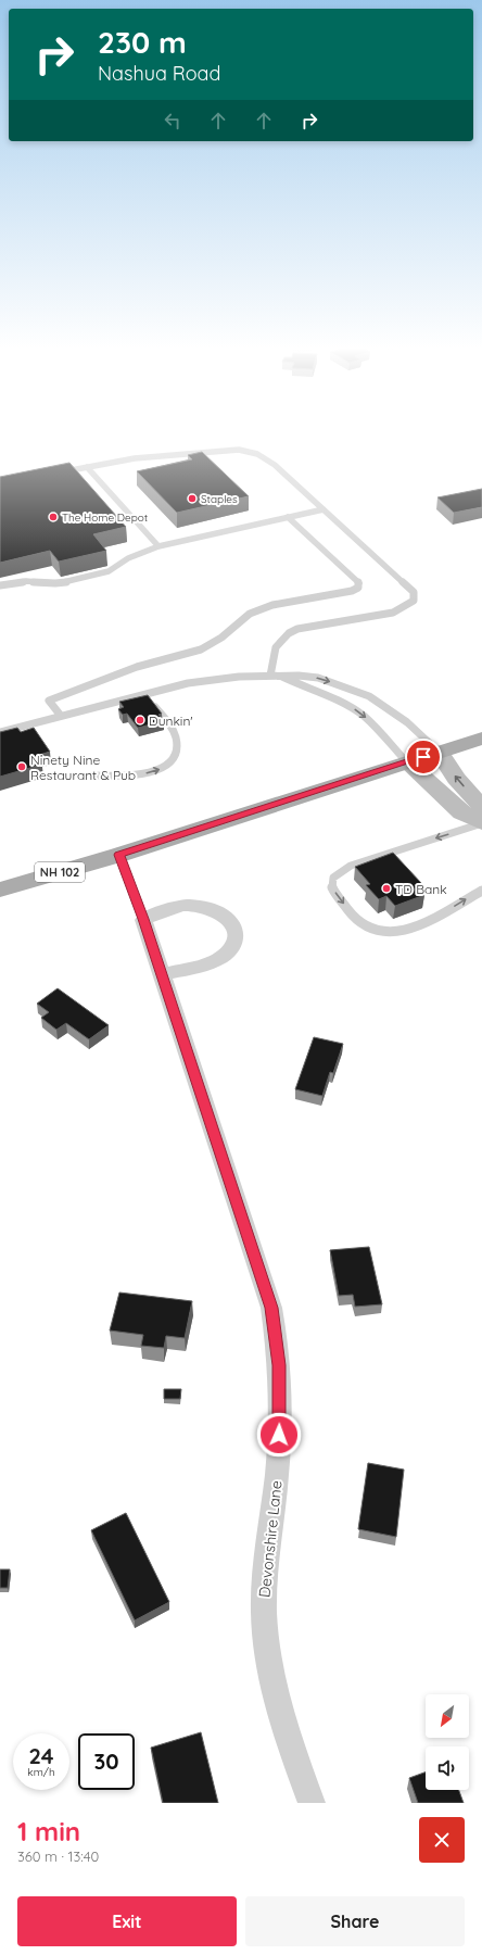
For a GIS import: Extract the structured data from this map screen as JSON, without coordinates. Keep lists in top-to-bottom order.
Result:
{
  "streets": {
    "main road": ["NH 102"],
    "street": ["Devonshire Lane"]
  },
  "crossings": [
    ["NH 102", "Devonshire Lane"]
  ],
  "places": [
    "Staples",
    "The Home Depot",
    "Dunkin'",
    "Ninety Nine Restaurant & Pub",
    "TD Bank"
  ],
  "north": "bottom left",
  "page": {
    "turn": ["230 m", "Nashua Road"],
    "speed": "24 km/h",
    "limit": "30",
    "heading": ["1 min", "360 m · 13:40"],
    "buttons": ["Exit", "Share"]
  }
}
